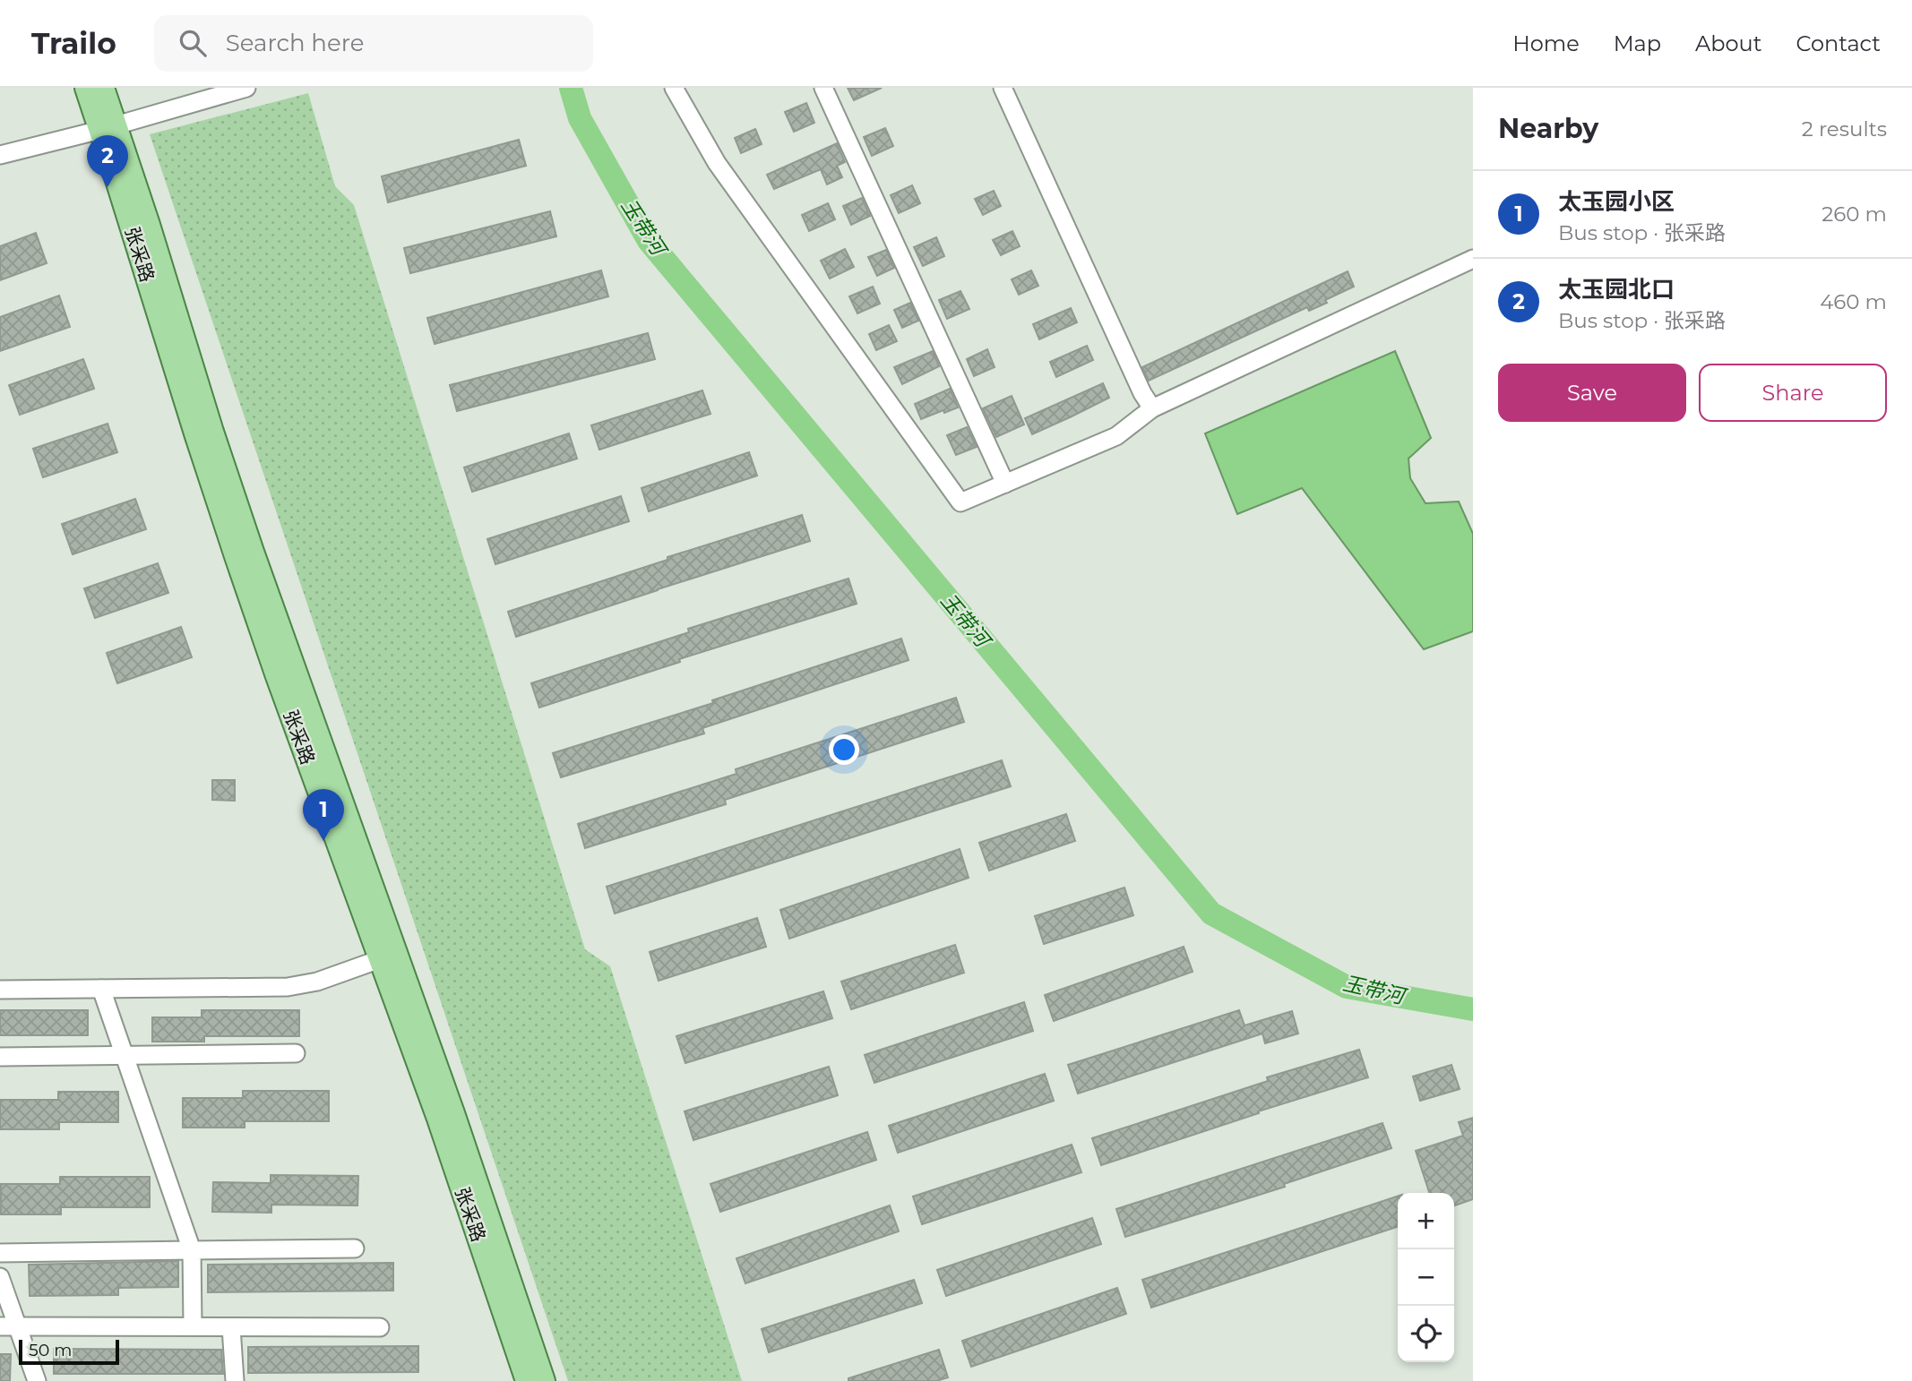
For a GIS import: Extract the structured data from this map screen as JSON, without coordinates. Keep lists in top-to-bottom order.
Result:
{
  "streets": {
    "main road": ["张采路"]
  },
  "water": ["玉带河"],
  "scale_bar": "50 m",
  "page": {
    "header": "Trailo",
    "search": "Search here",
    "nav": [
      "Home",
      "Map",
      "About",
      "Contact"
    ],
    "heading": ["Nearby", "2 results"],
    "pins": ["2", "1"],
    "list": [
      {
        "mark": "1",
        "name": "太玉园小区",
        "note": "Bus stop · 张采路",
        "value": "260 m"
      },
      {
        "mark": "2",
        "name": "太玉园北口",
        "note": "Bus stop · 张采路",
        "value": "460 m"
      }
    ],
    "buttons": ["Save", "Share"],
    "map_buttons": ["+", "−"],
    "scale": "50 m"
  }
}
